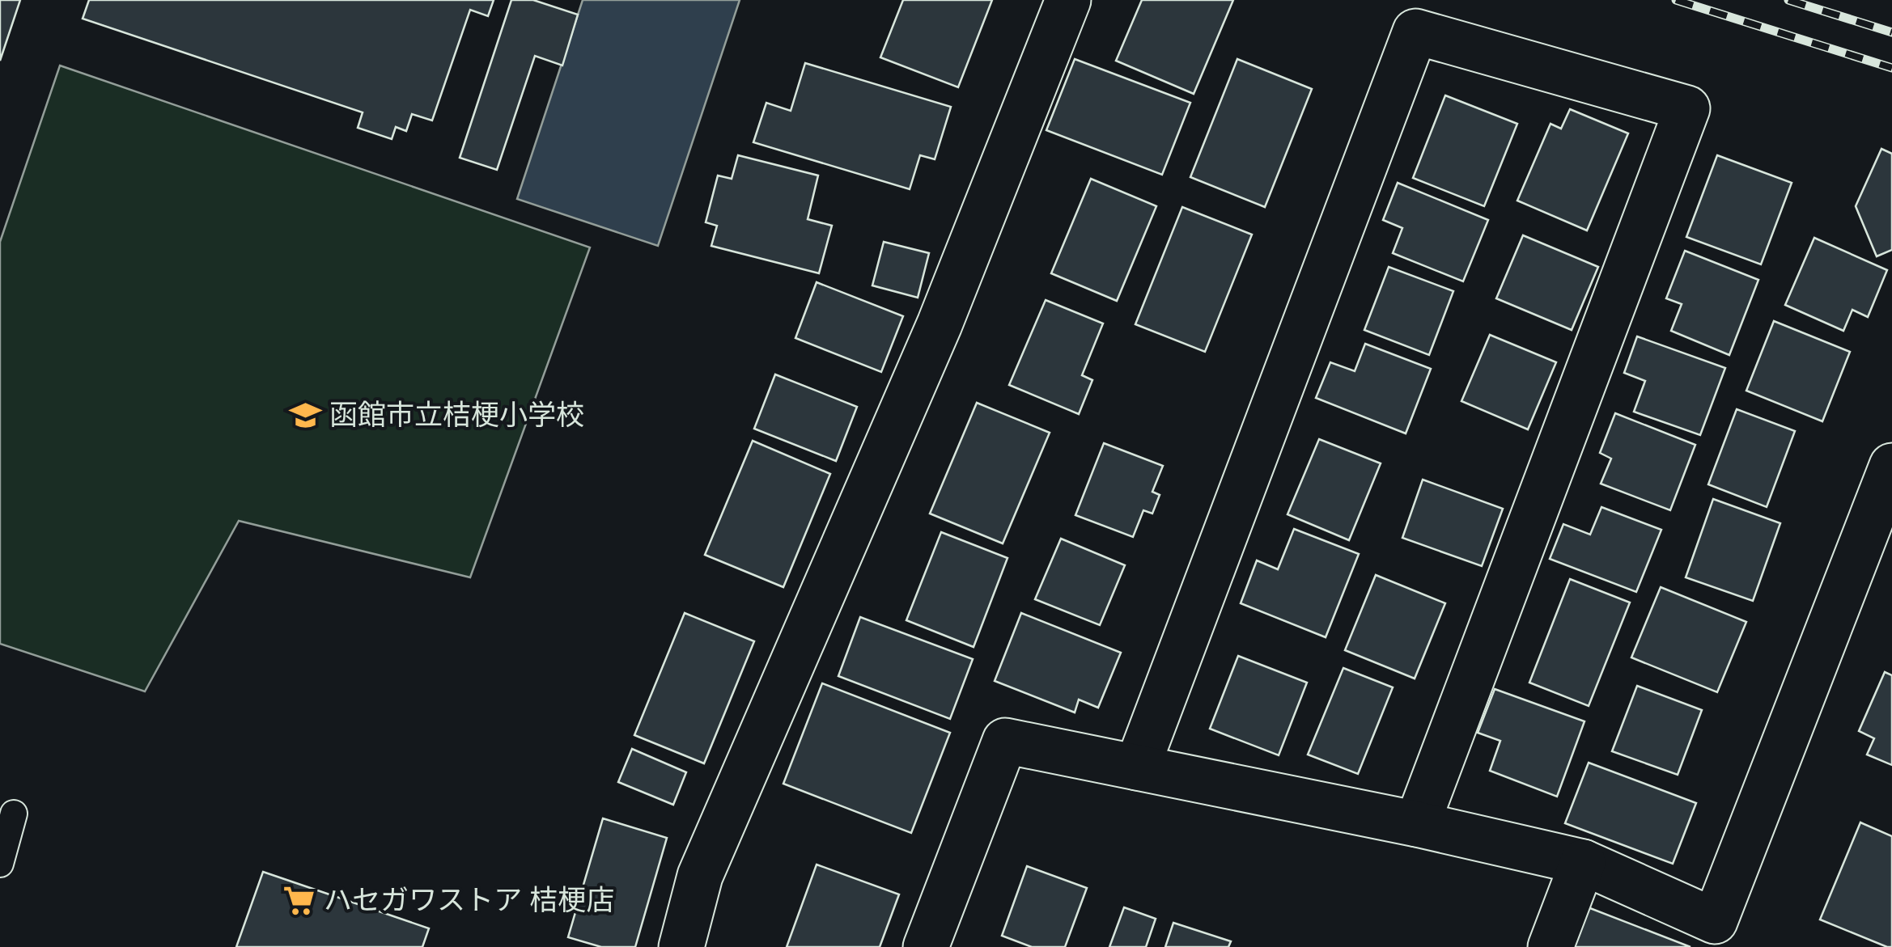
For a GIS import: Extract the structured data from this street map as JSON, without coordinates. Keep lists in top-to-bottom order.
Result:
{
  "places": {
    "school or university": ["函館市立桔梗小学校"],
    "supermarket": ["ハセガワストア 桔梗店"]
  }
}
